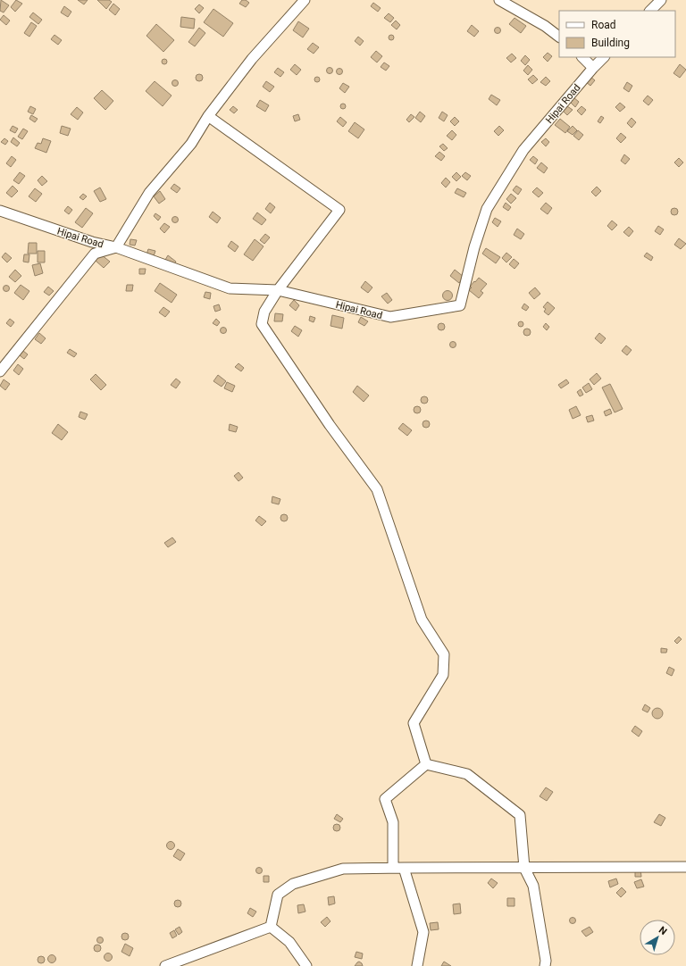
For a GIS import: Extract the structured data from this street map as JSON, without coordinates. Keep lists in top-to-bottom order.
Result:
{
  "streets": {
    "street": ["Hipai Road"]
  },
  "legend": ["Road", "Building"],
  "north": "top right"
}
